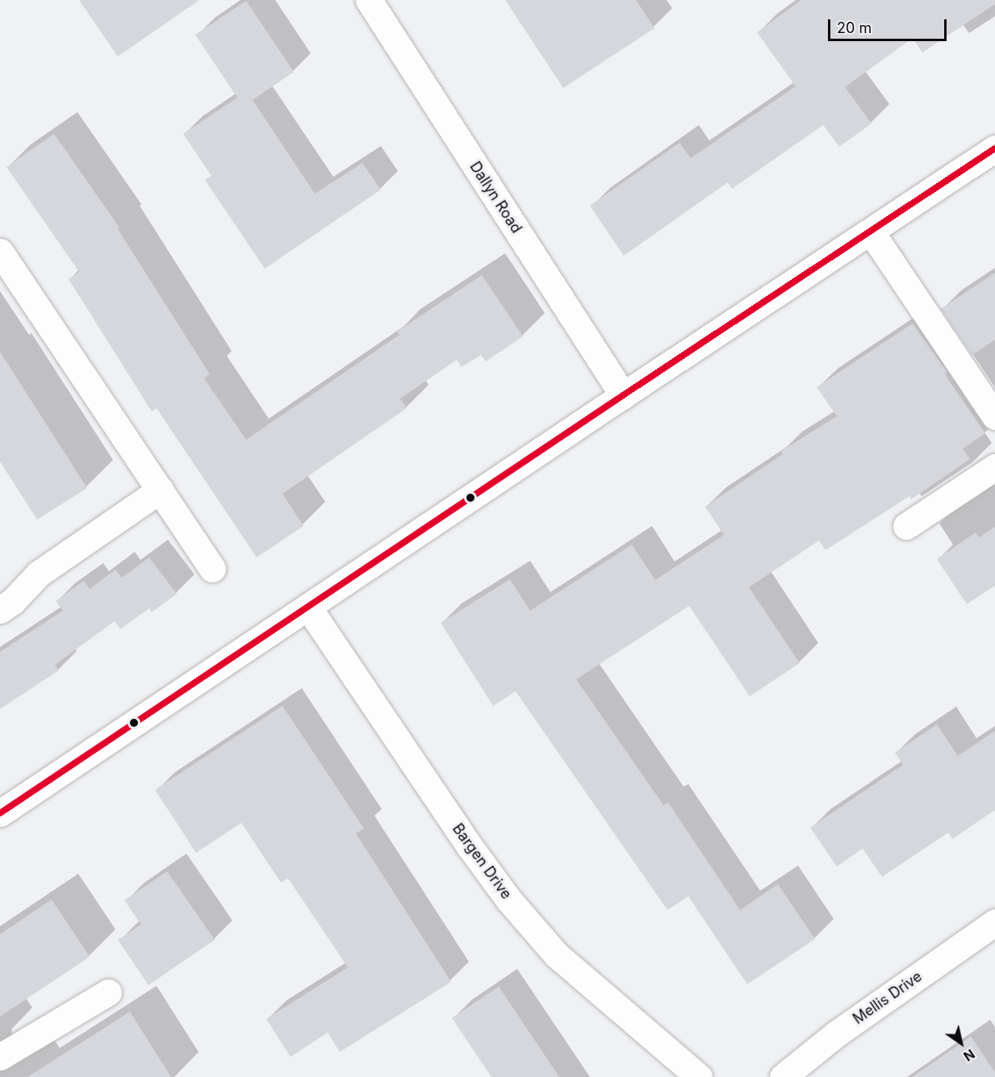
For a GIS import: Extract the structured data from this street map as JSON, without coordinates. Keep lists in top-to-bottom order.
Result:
{
  "streets": {
    "street": ["Dallyn Road", "Bargen Drive", "Mellis Drive"]
  },
  "scale_bar": "20 m",
  "north": "bottom right"
}
